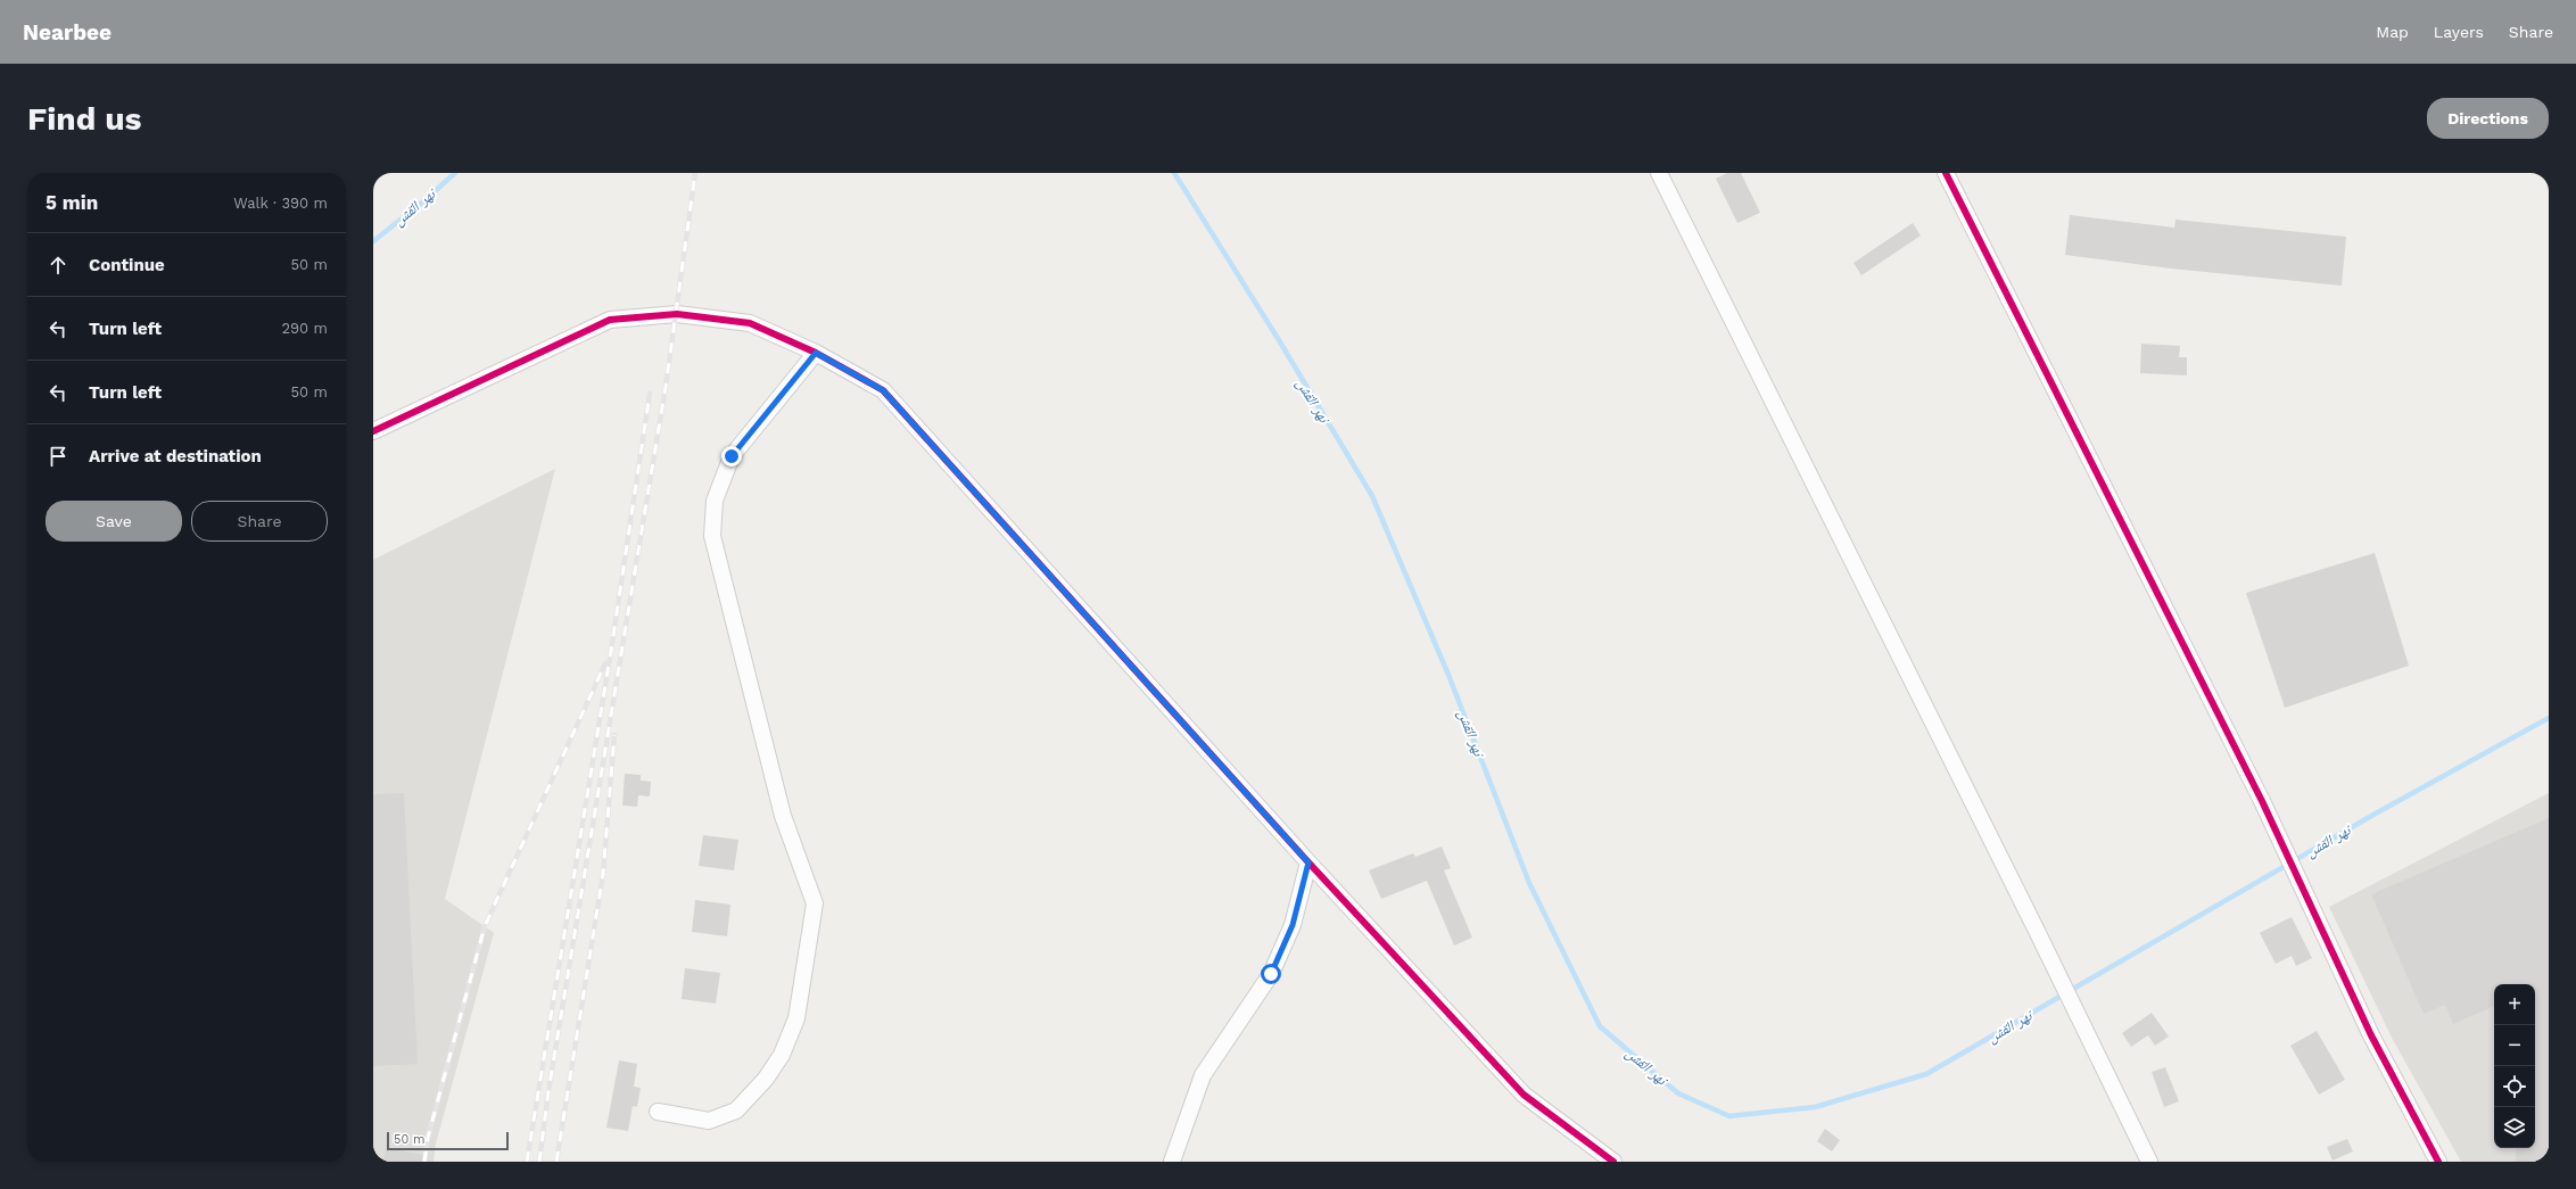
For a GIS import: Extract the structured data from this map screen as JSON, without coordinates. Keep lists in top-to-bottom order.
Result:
{
  "water": ["نهر القش"],
  "scale_bar": "50 m",
  "page": {
    "header": "Nearbee",
    "nav": ["Map", "Layers", "Share"],
    "buttons": [
      "Directions",
      ["Save", "Share"]
    ],
    "title": "Find us",
    "heading": ["5 min", "Walk · 390 m"],
    "list": [
      ["Continue", "50 m"],
      ["Turn left", "290 m"],
      ["Turn left", "50 m"],
      "Arrive at destination"
    ],
    "map_buttons": ["+", "−"],
    "scale": "50 m"
  }
}
